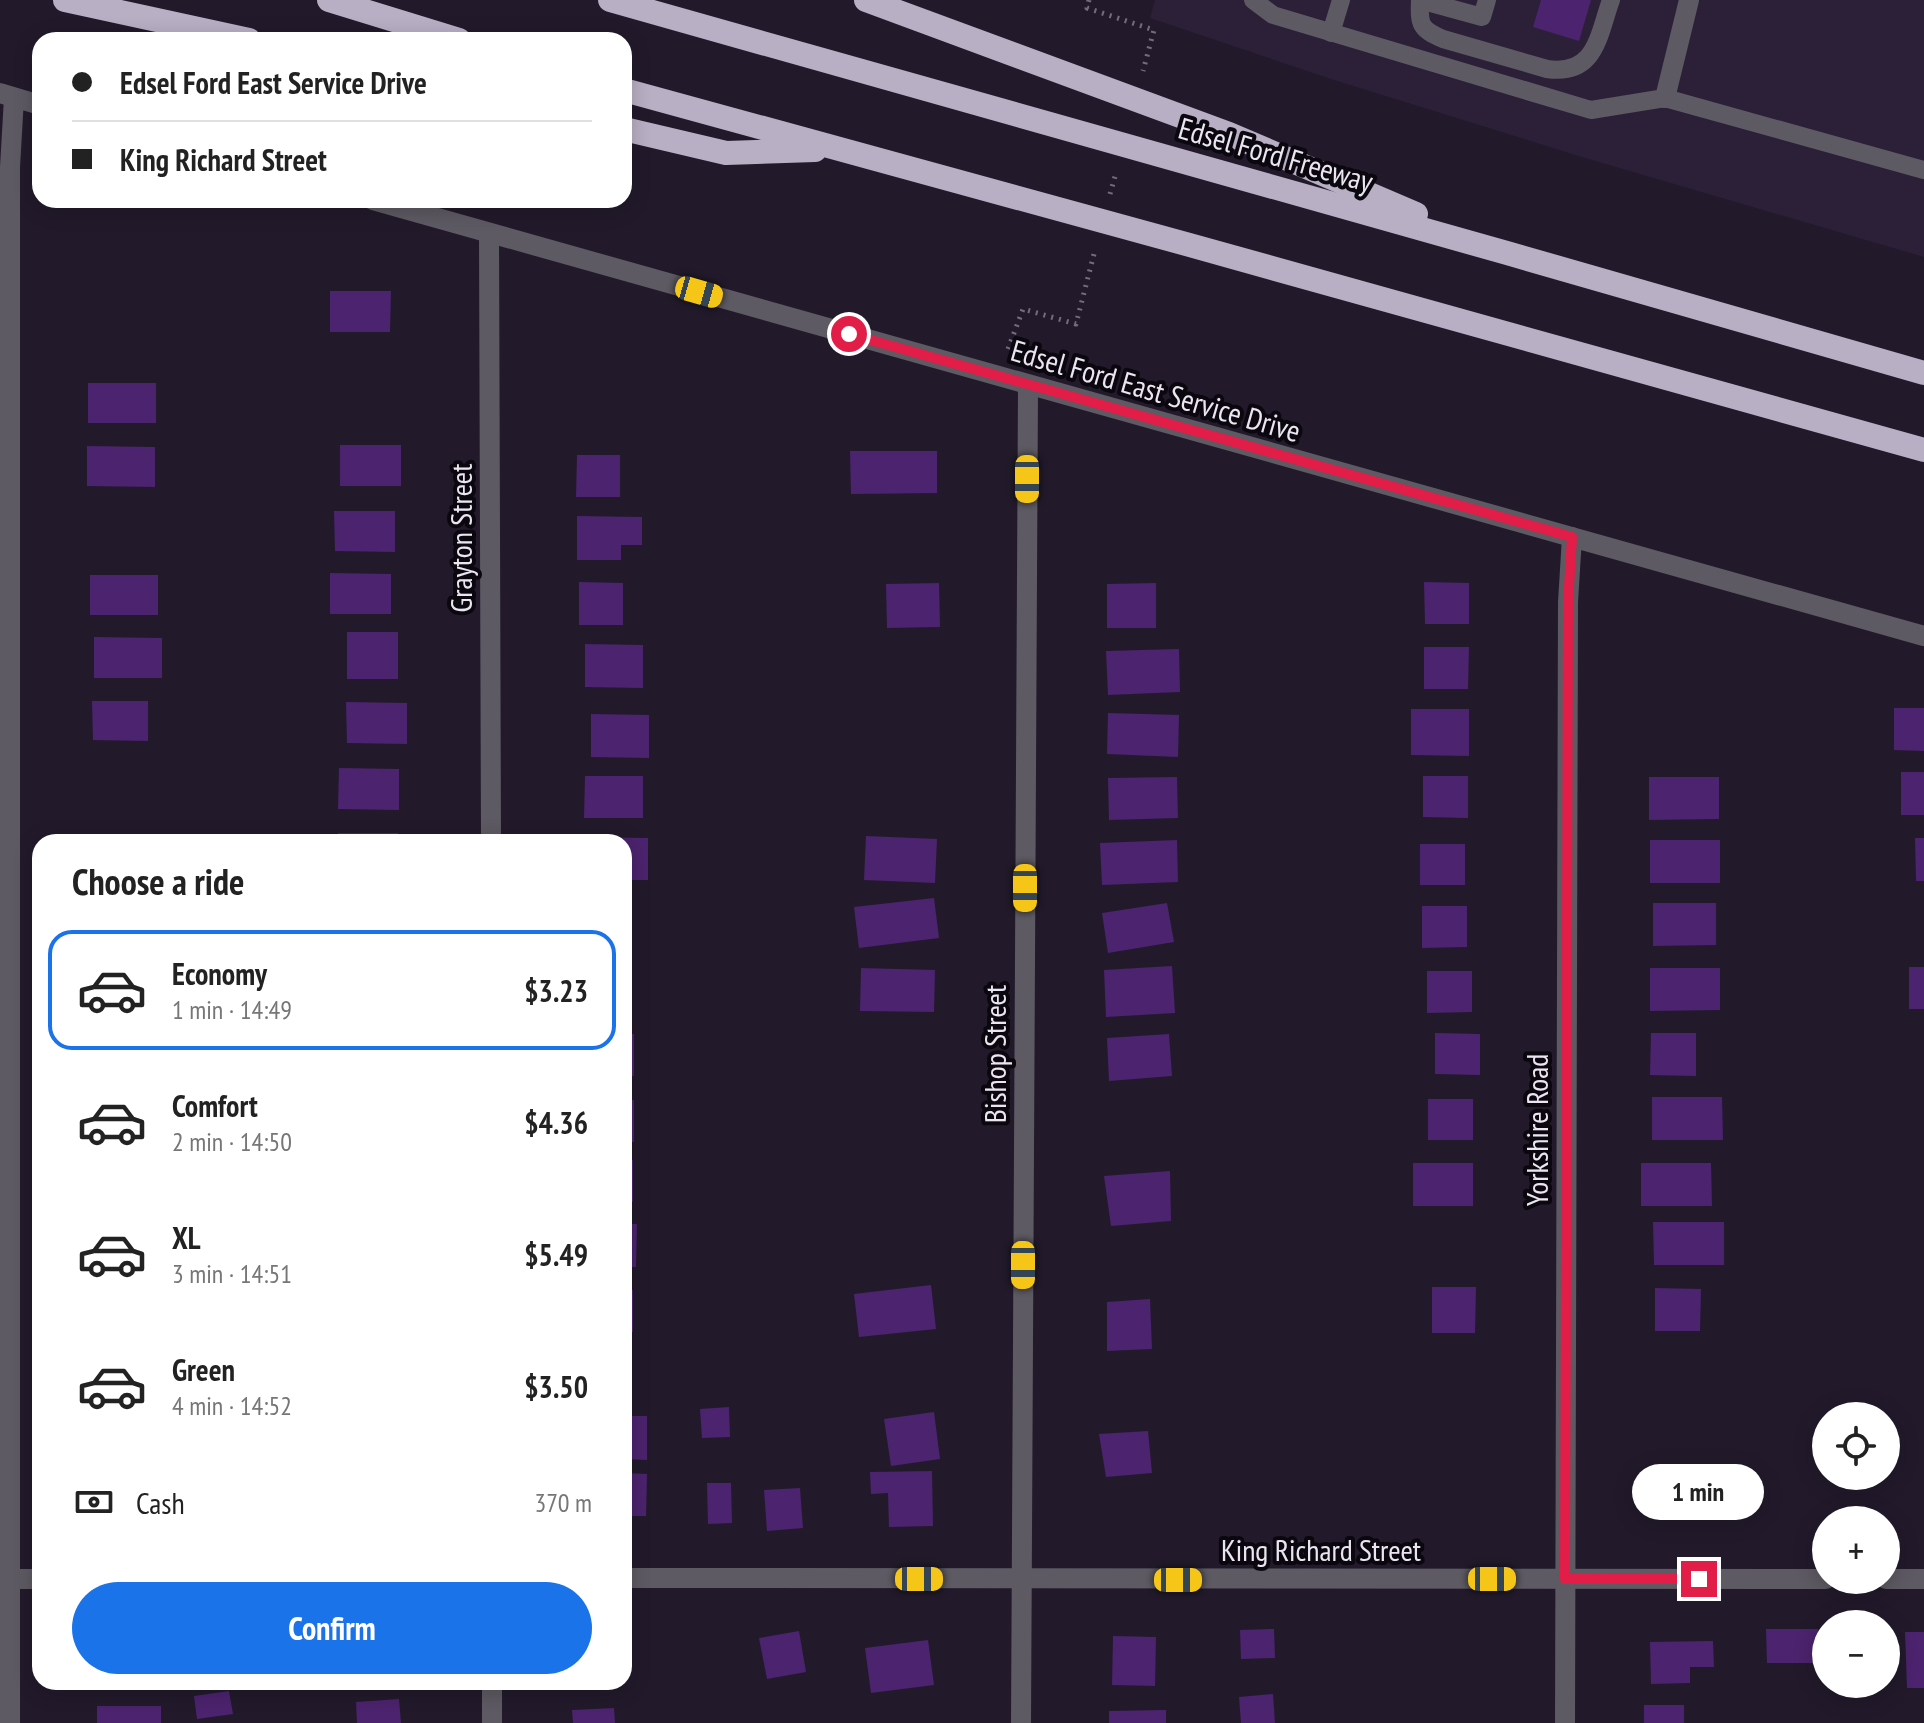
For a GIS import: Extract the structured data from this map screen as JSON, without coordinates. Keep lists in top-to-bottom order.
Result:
{
  "streets": {
    "highway": ["Edsel Ford Freeway"],
    "street": [
      "Edsel Ford East Service Drive",
      "Grayton Street",
      "Bishop Street",
      "Yorkshire Road",
      "King Richard Street"
    ]
  },
  "crossings": [
    ["Edsel Ford East Service Drive", "Grayton Street"],
    ["Edsel Ford East Service Drive", "Bishop Street"],
    ["Edsel Ford East Service Drive", "Yorkshire Road"],
    ["Bishop Street", "King Richard Street"],
    ["Yorkshire Road", "King Richard Street"]
  ],
  "page": {
    "banner": ["Edsel Ford East Service Drive", "King Richard Street"],
    "heading": "Choose a ride",
    "list": [
      {
        "name": "Economy",
        "note": "1 min · 14:49",
        "value": "$3.23"
      },
      {
        "name": "Comfort",
        "note": "2 min · 14:50",
        "value": "$4.36"
      },
      {
        "name": "XL",
        "note": "3 min · 14:51",
        "value": "$5.49"
      },
      {
        "name": "Green",
        "note": "4 min · 14:52",
        "value": "$3.50"
      }
    ],
    "map_buttons": ["+", "−"],
    "pay": ["Cash", "370 m"],
    "bubble": "1 min",
    "buttons": "Confirm"
  }
}
